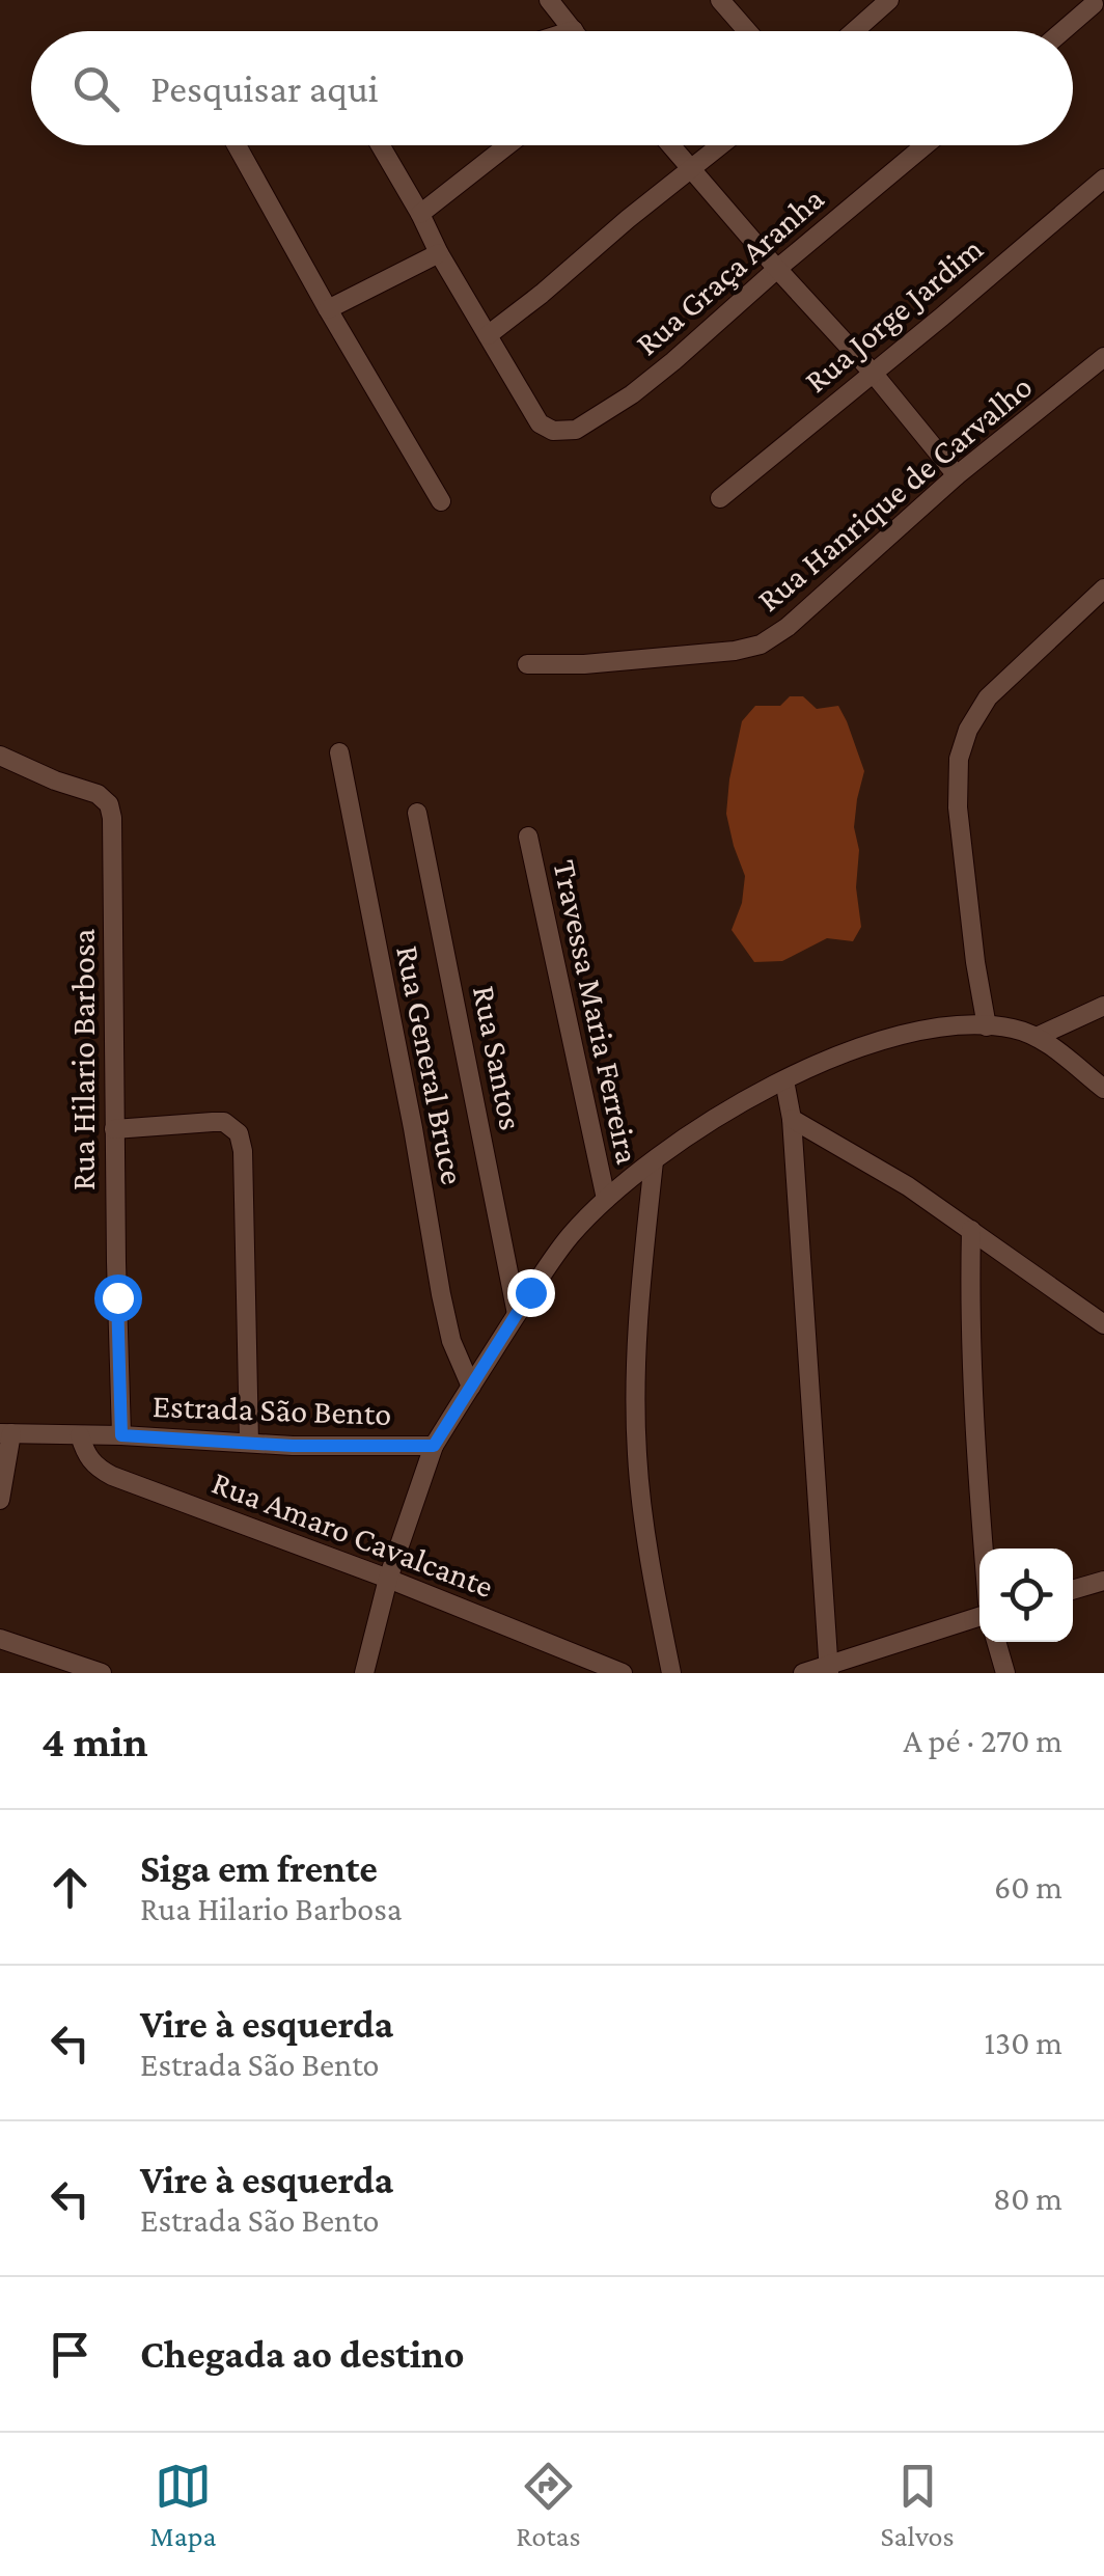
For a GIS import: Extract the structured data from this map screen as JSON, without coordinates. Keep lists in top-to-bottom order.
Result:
{
  "streets": {
    "street": [
      "Rua Graça Aranha",
      "Rua Jorge Jardim",
      "Rua Hanrique de Carvalho",
      "Travessa Maria Ferreira",
      "Rua Santos",
      "Rua Hilario Barbosa",
      "Rua General Bruce",
      "Estrada São Bento",
      "Rua Amaro Cavalcante"
    ]
  },
  "crossings": [
    ["Travessa Maria Ferreira", "Estrada São Bento"],
    ["Rua Santos", "Estrada São Bento"],
    ["Rua Hilario Barbosa", "Estrada São Bento"],
    ["Rua General Bruce", "Estrada São Bento"],
    ["Estrada São Bento", "Rua Amaro Cavalcante"]
  ],
  "page": {
    "search": "Pesquisar aqui",
    "heading": ["4 min", "A pé · 270 m"],
    "list": [
      ["Siga em frente", "Rua Hilario Barbosa", "60 m"],
      ["Vire à esquerda", "Estrada São Bento", "130 m"],
      ["Vire à esquerda", "Estrada São Bento", "80 m"],
      "Chegada ao destino"
    ],
    "nav": ["Mapa", "Rotas", "Salvos"]
  }
}
